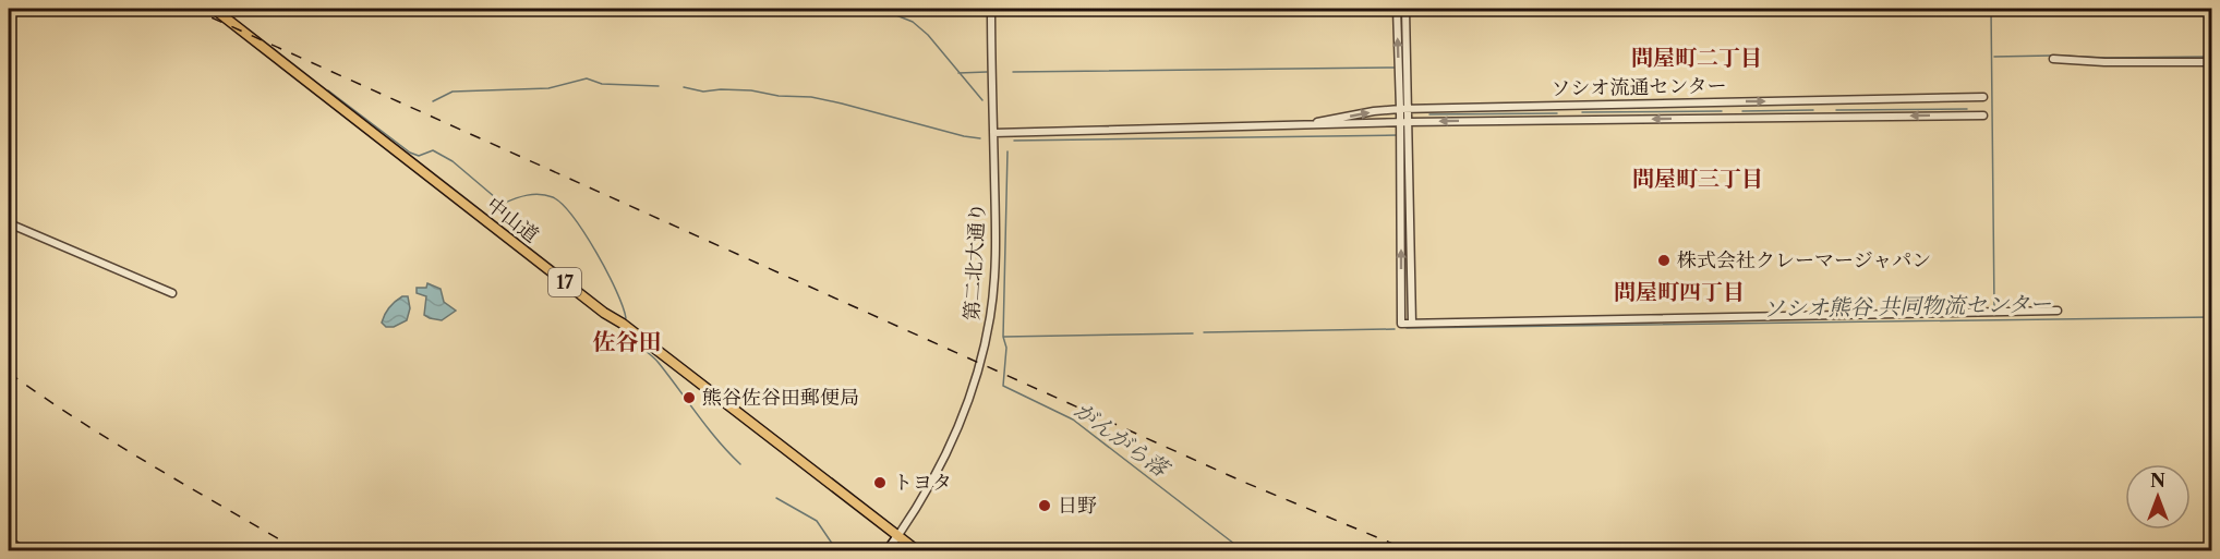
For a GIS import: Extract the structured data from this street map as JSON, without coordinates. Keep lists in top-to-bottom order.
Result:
{
  "streets": {
    "highway": ["中山道", "17"],
    "street": ["ソシオ流通センター", "第二北大通り"]
  },
  "crossings": [
    ["中山道", "第二北大通り"]
  ],
  "districts": [
    "問屋町二丁目",
    "問屋町三丁目",
    "問屋町四丁目",
    "佐谷田"
  ],
  "water": ["ソシオ熊谷 共同物流センター", "がんがら落"],
  "places": [
    "株式会社クレーマージャパン",
    "熊谷佐谷田郵便局",
    "トヨタ",
    "日野"
  ],
  "north": "top"
}
